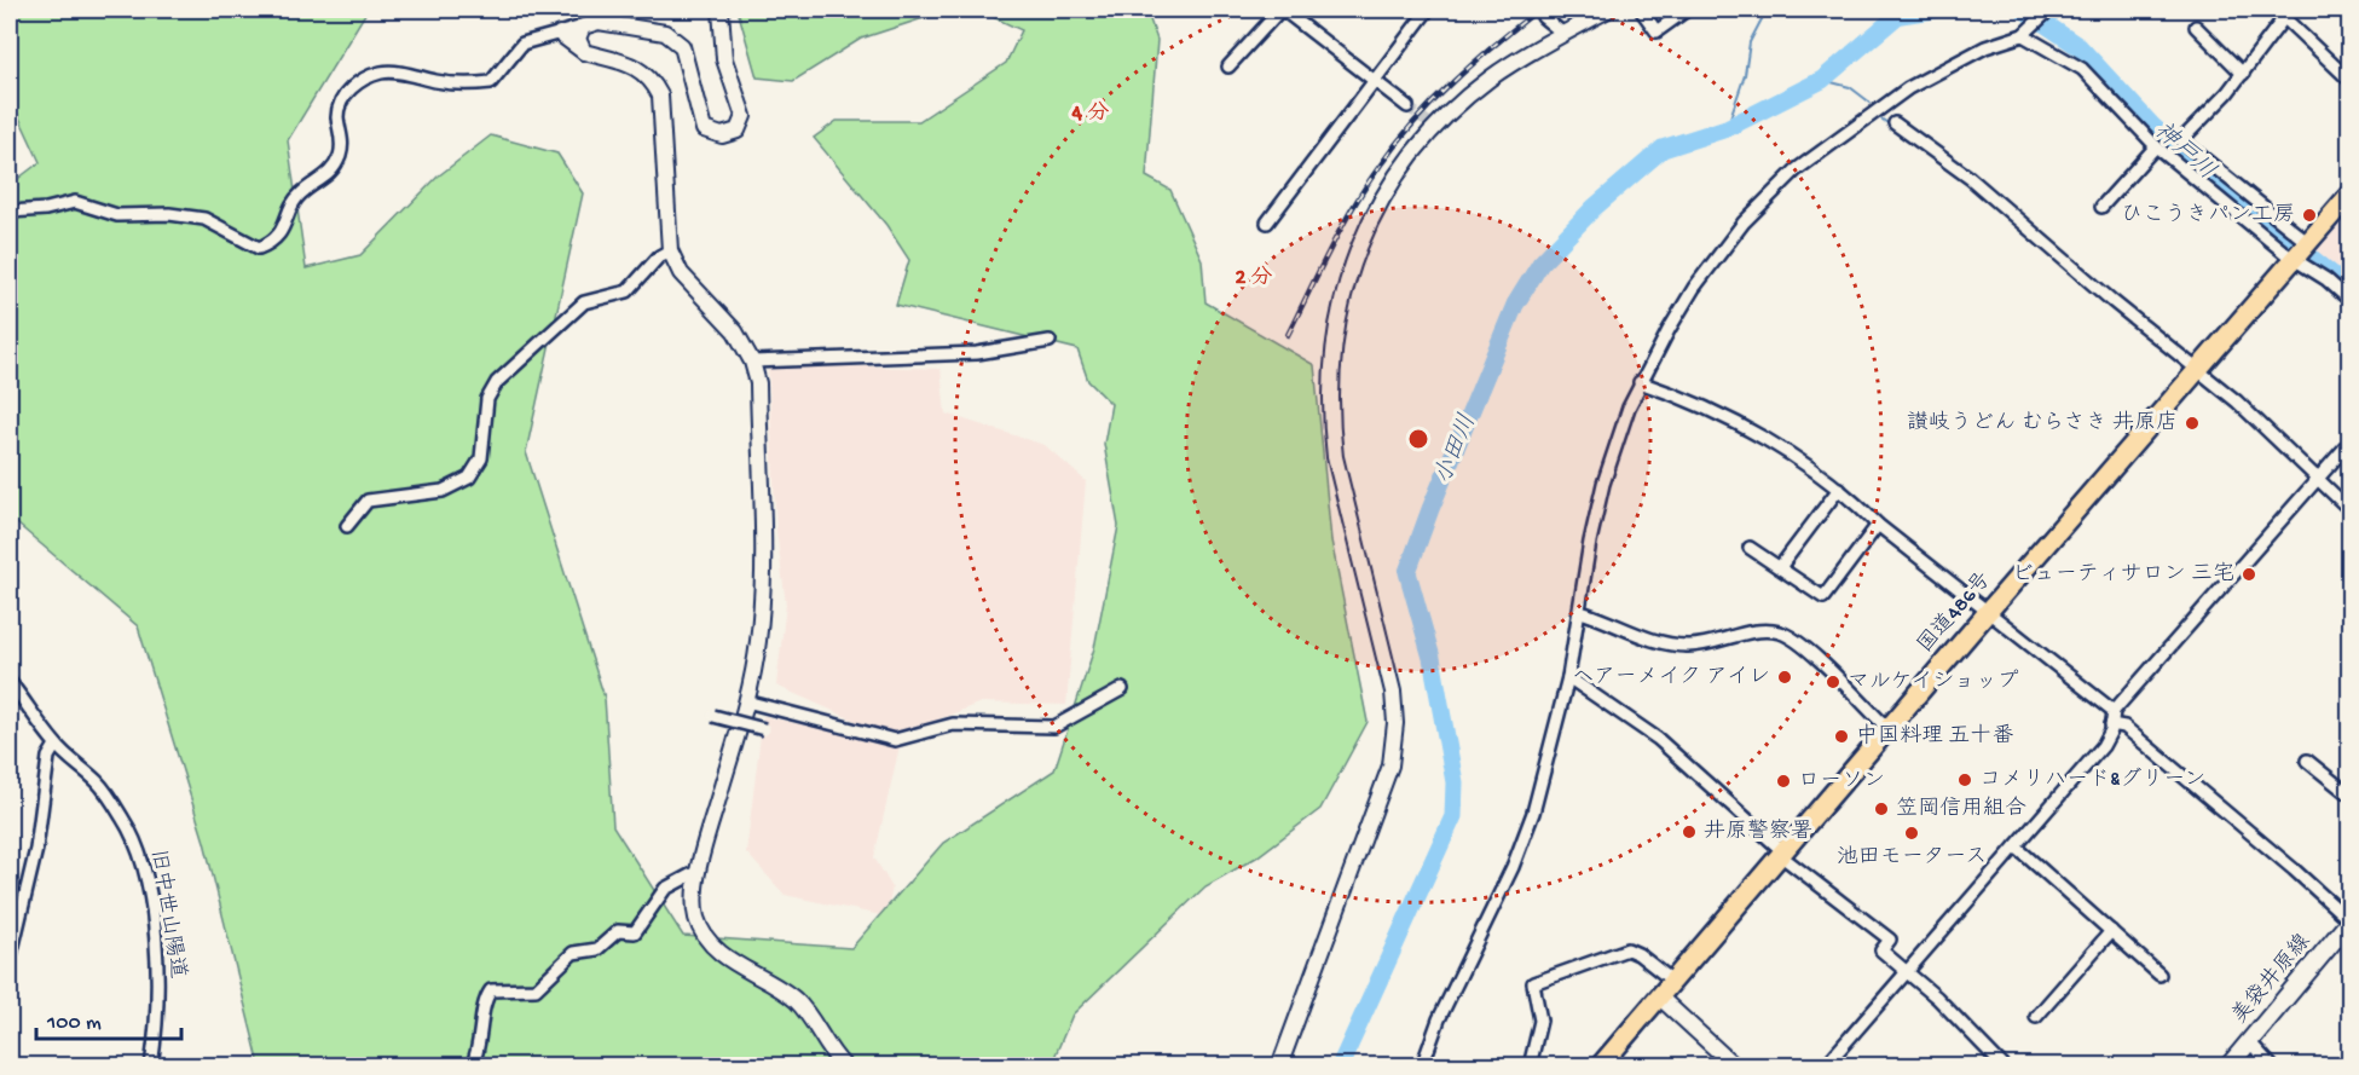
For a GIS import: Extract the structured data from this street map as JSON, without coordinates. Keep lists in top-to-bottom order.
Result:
{
  "streets": {
    "highway": ["国道486号"],
    "main road": ["美袋井原線"],
    "street": ["旧中世山陽道"]
  },
  "water": ["神戸川", "小田川"],
  "places": [
    "ひこうきパン工房",
    "讃岐うどん むらさき 井原店",
    "ビューティサロン 三宅",
    "ヘアーメイク アイレ",
    "マルケイショップ",
    "中国料理 五十番",
    "コメリハード&グリーン",
    "ローソン",
    "笠岡信用組合",
    "井原警察署",
    "池田モータース"
  ],
  "scale_bar": "100 m",
  "rings": ["4 分", "2 分"]
}
